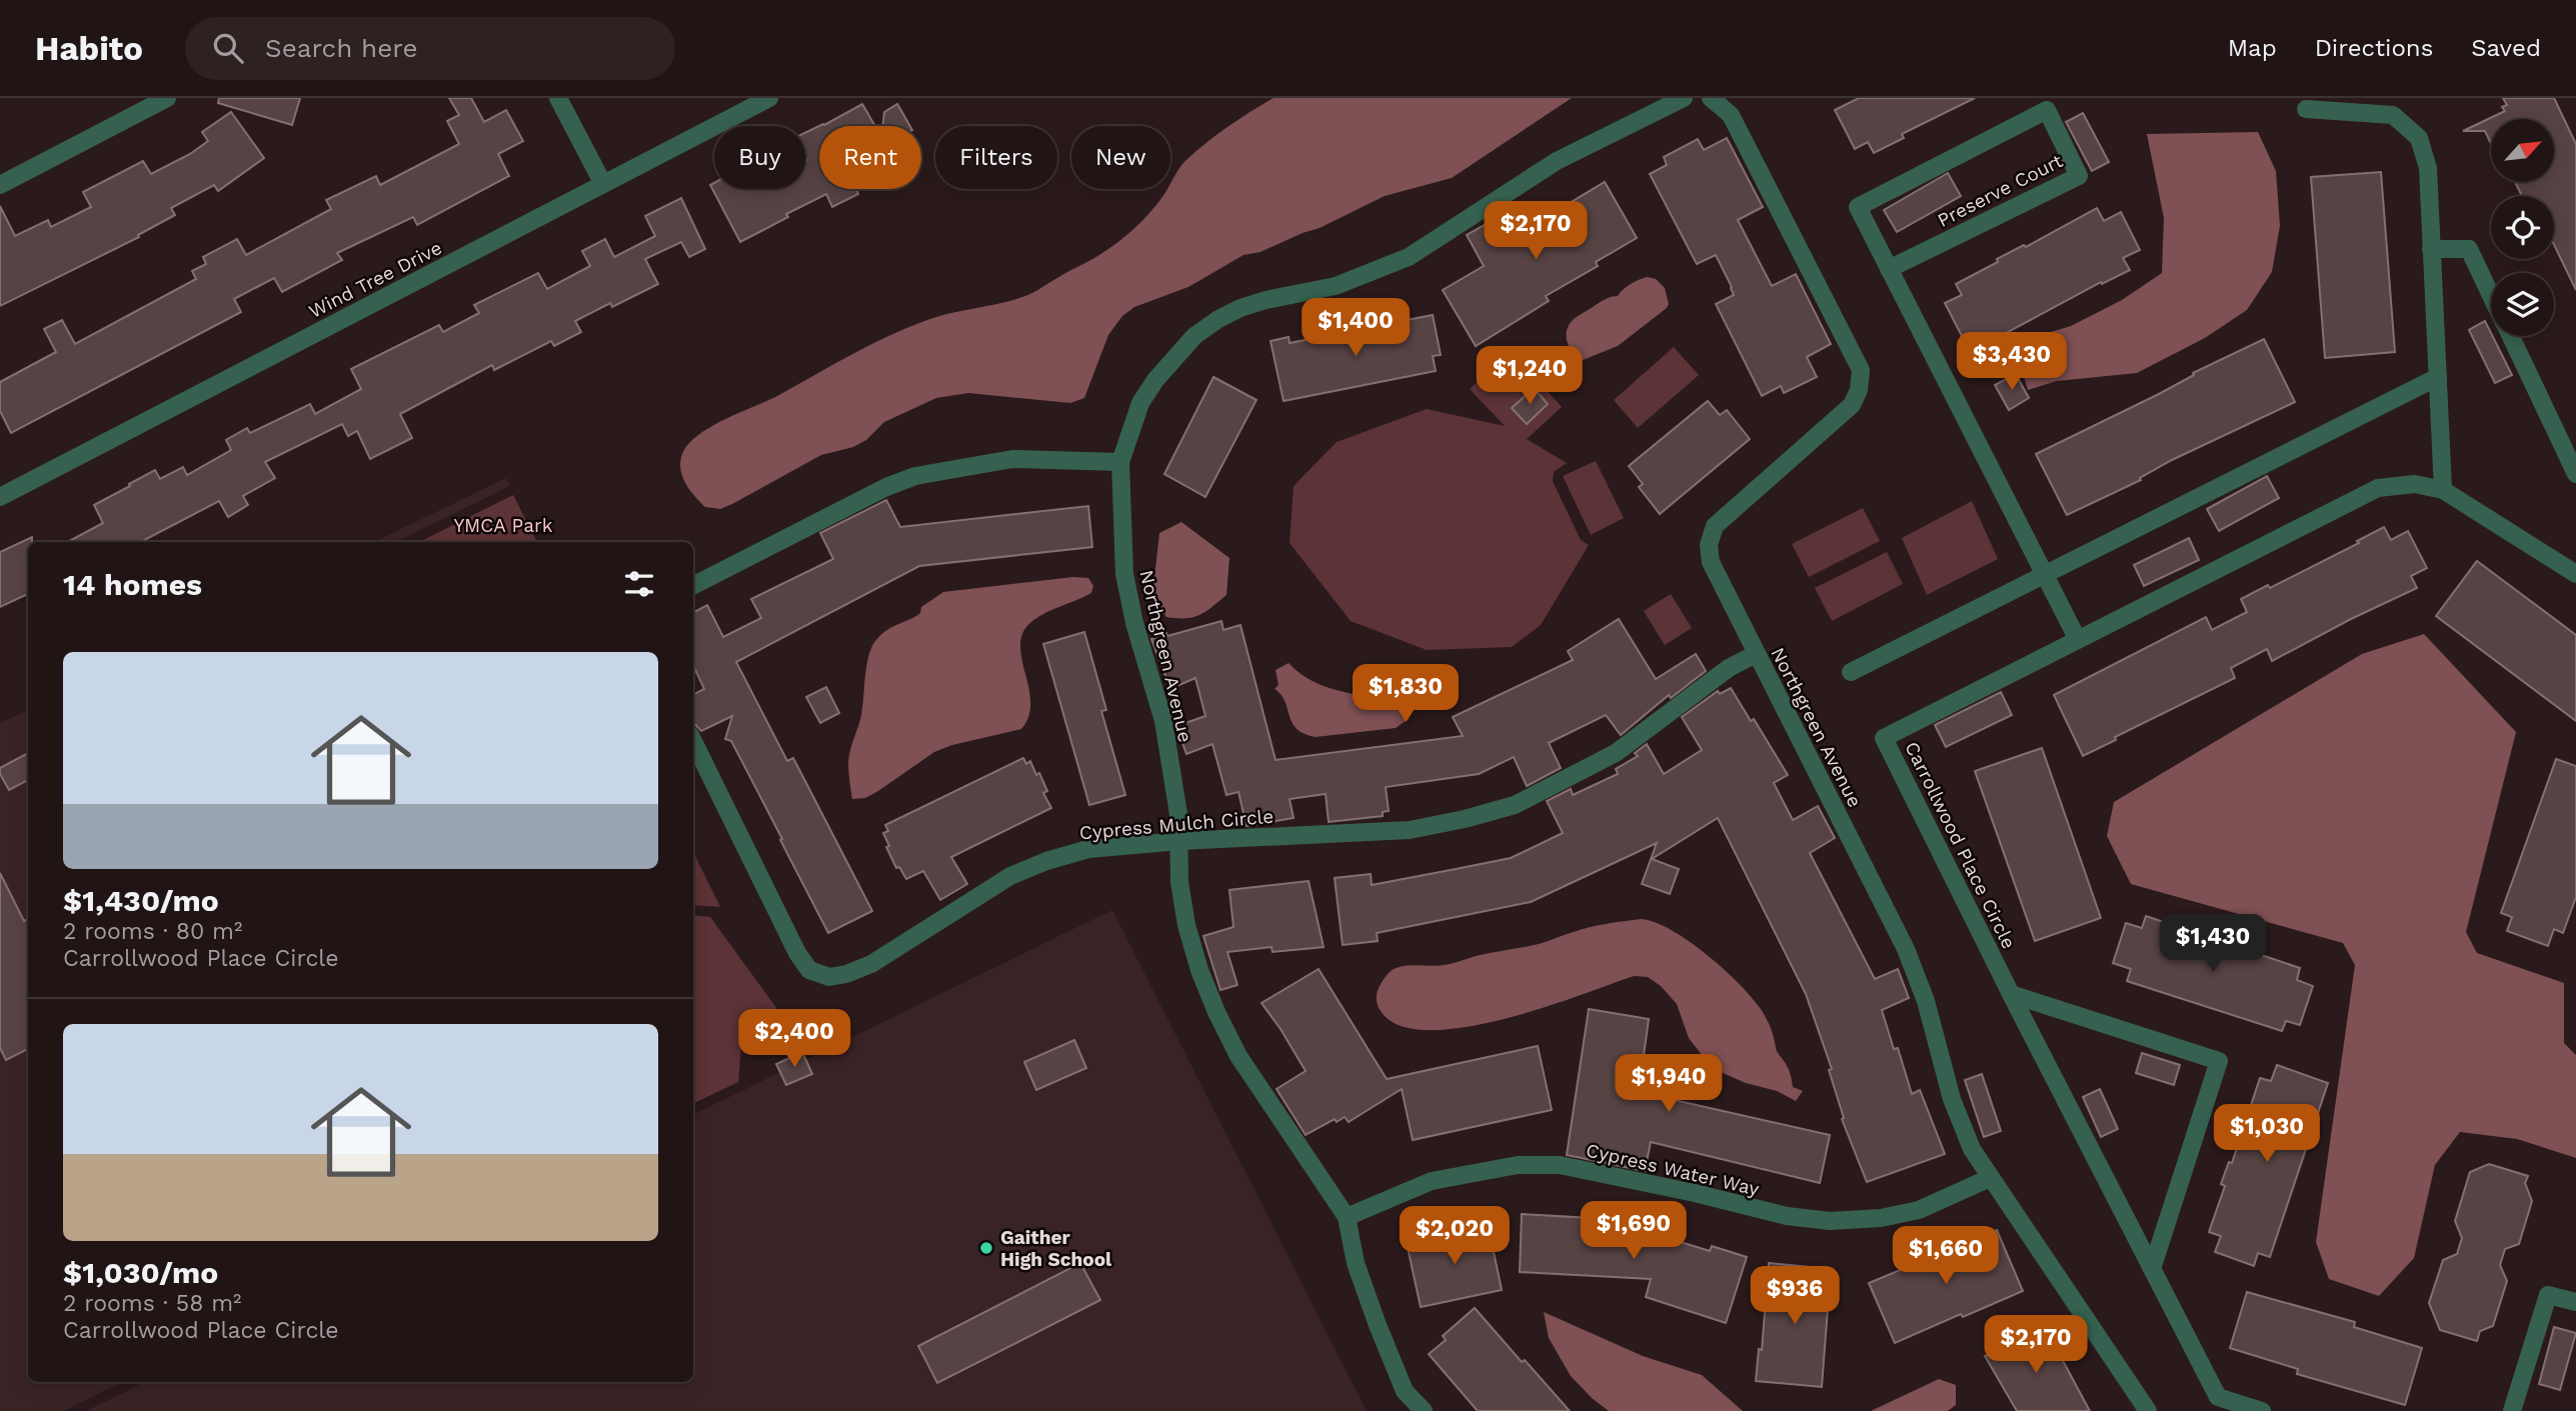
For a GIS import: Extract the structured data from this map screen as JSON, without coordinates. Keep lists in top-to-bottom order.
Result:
{
  "streets": {
    "street": [
      "Preserve Court",
      "Wind Tree Drive",
      "Northgreen Avenue",
      "Cypress Mulch Circle",
      "Carrollwood Place Circle",
      "Cypress Water Way"
    ]
  },
  "crossings": [
    ["Preserve Court", "Carrollwood Place Circle"],
    ["Northgreen Avenue", "Cypress Mulch Circle"],
    ["Northgreen Avenue", "Cypress Water Way"]
  ],
  "parks": ["YMCA Park"],
  "places": ["Gaither High School"],
  "north": "top right",
  "page": {
    "header": "Habito",
    "search": "Search here",
    "nav": ["Map", "Directions", "Saved"],
    "chip": [
      "Buy",
      "Rent",
      "Filters",
      "New"
    ],
    "price": [
      "$2,170",
      "$1,400",
      "$3,430",
      "$1,240",
      "$1,830",
      "$1,430",
      "$2,400",
      "$1,940",
      "$1,030",
      "$1,690",
      "$2,020",
      "$1,660",
      "$936",
      "$2,170"
    ],
    "heading": "14 homes",
    "list": [
      {
        "name": "$1,430/mo",
        "note": "2 rooms · 80 m² · Carrollwood Place Circle"
      },
      {
        "name": "$1,030/mo",
        "note": "2 rooms · 58 m² · Carrollwood Place Circle"
      }
    ]
  }
}
